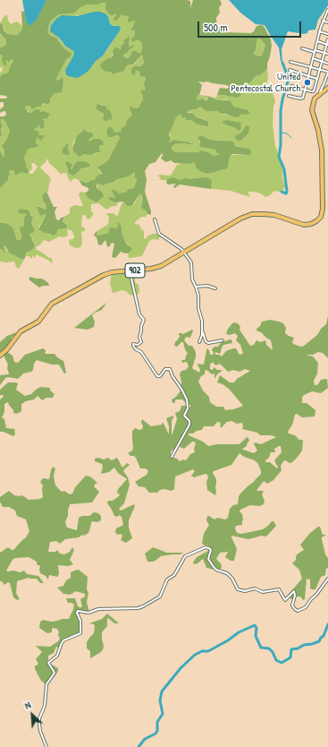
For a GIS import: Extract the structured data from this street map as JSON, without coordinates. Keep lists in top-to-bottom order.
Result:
{
  "streets": {
    "highway": ["902"]
  },
  "places": ["United Pentecostal Church"],
  "scale_bar": "500 m",
  "north": "top left"
}
